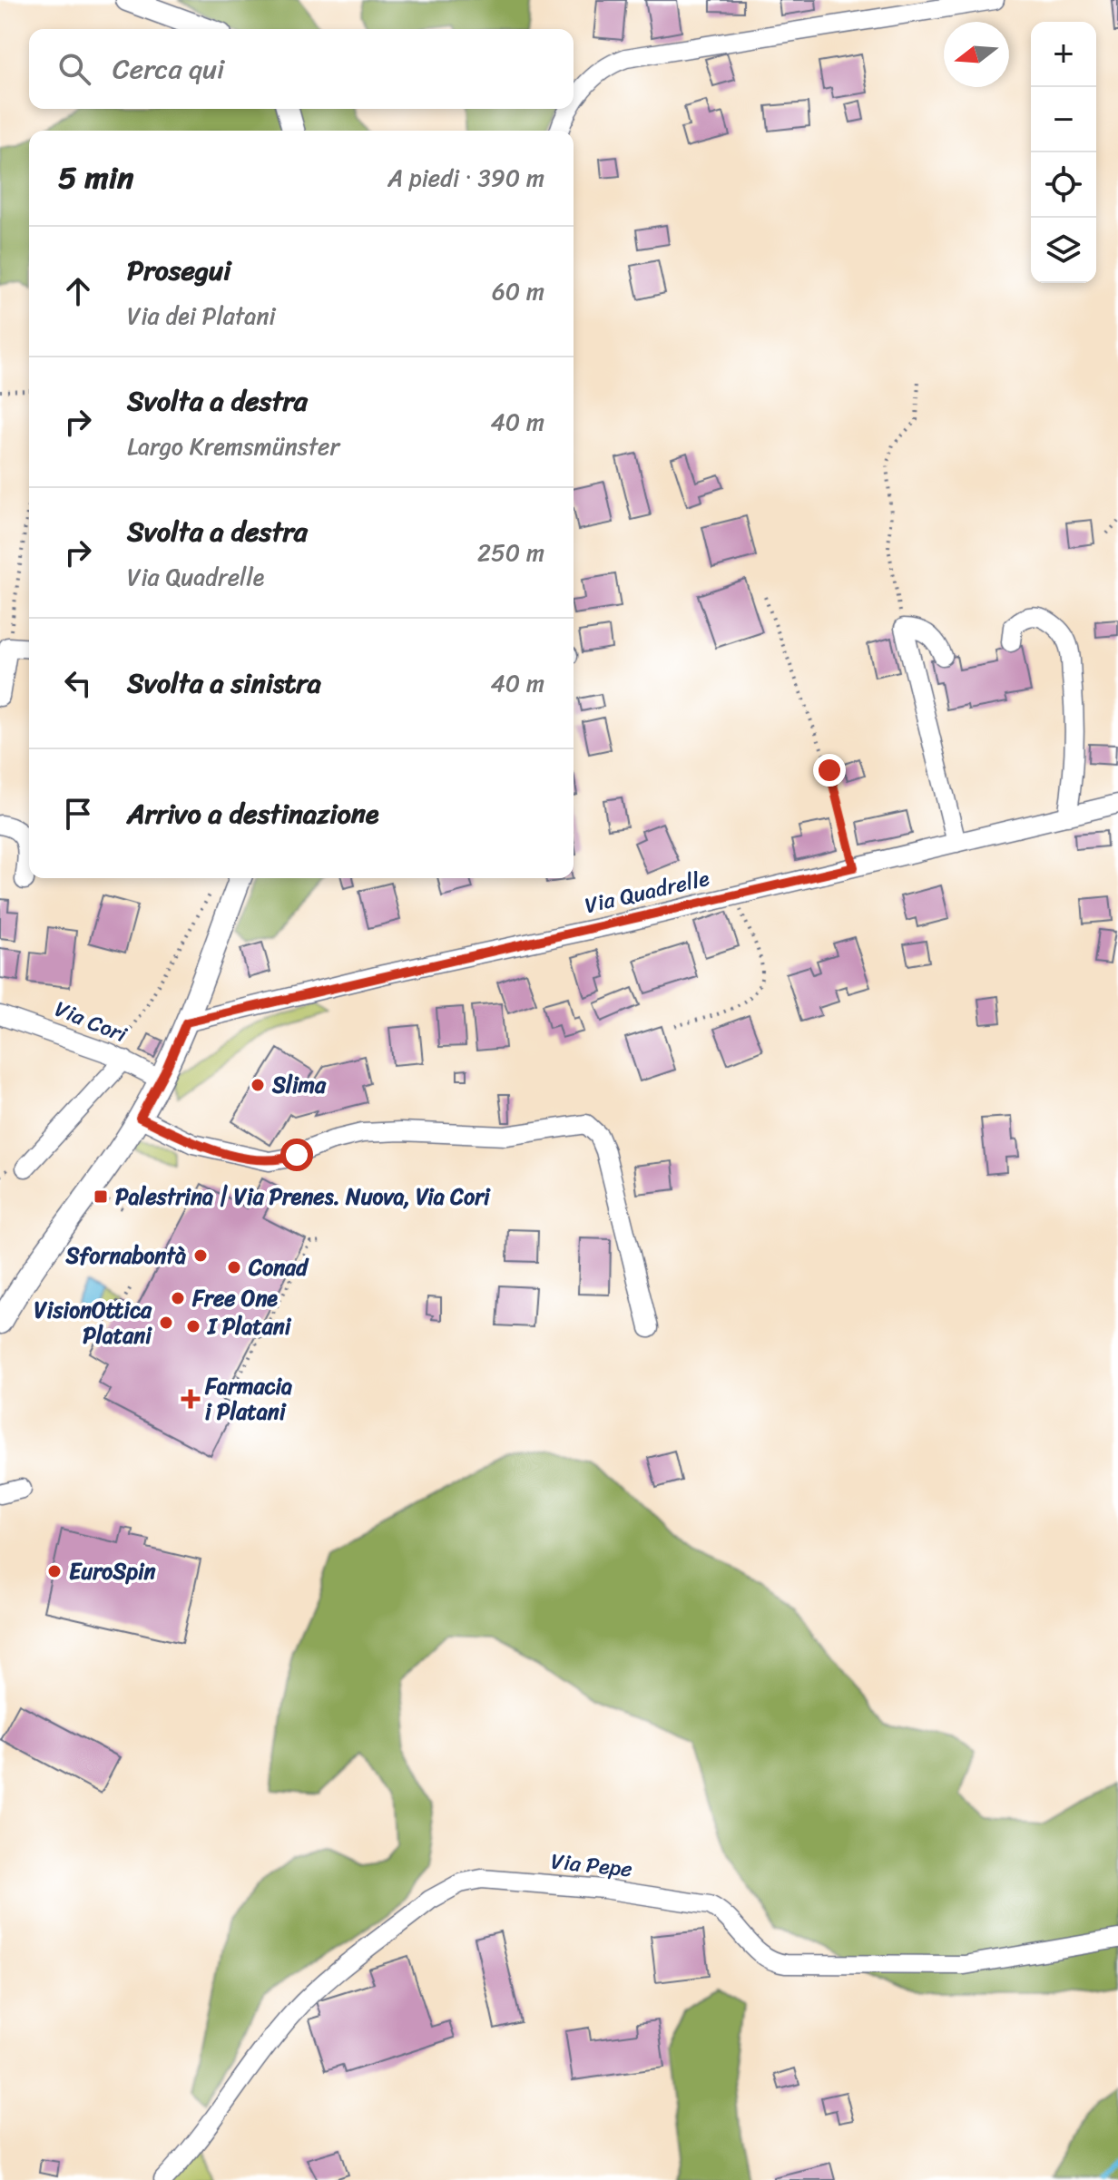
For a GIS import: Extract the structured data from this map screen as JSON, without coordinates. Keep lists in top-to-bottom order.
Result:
{
  "streets": {
    "street": ["Via Quadrelle", "Via Cori", "Via Pepe"]
  },
  "places": {
    "other": [
      "Slima",
      "Sfornabontà",
      "Conad",
      "Free One",
      "VisionOttica Platani",
      "I Platani",
      "EuroSpin"
    ],
    "transit": ["Palestrina | Via Prenes. Nuova, Via Cori"],
    "health": ["Farmacia i Platani"]
  },
  "north": "left",
  "page": {
    "map_buttons": ["+", "−"],
    "search": "Cerca qui",
    "heading": ["5 min", "A piedi · 390 m"],
    "list": [
      ["Prosegui", "Via dei Platani", "60 m"],
      ["Svolta a destra", "Largo Kremsmünster", "40 m"],
      ["Svolta a destra", "Via Quadrelle", "250 m"],
      ["Svolta a sinistra", "40 m"],
      "Arrivo a destinazione"
    ]
  }
}
